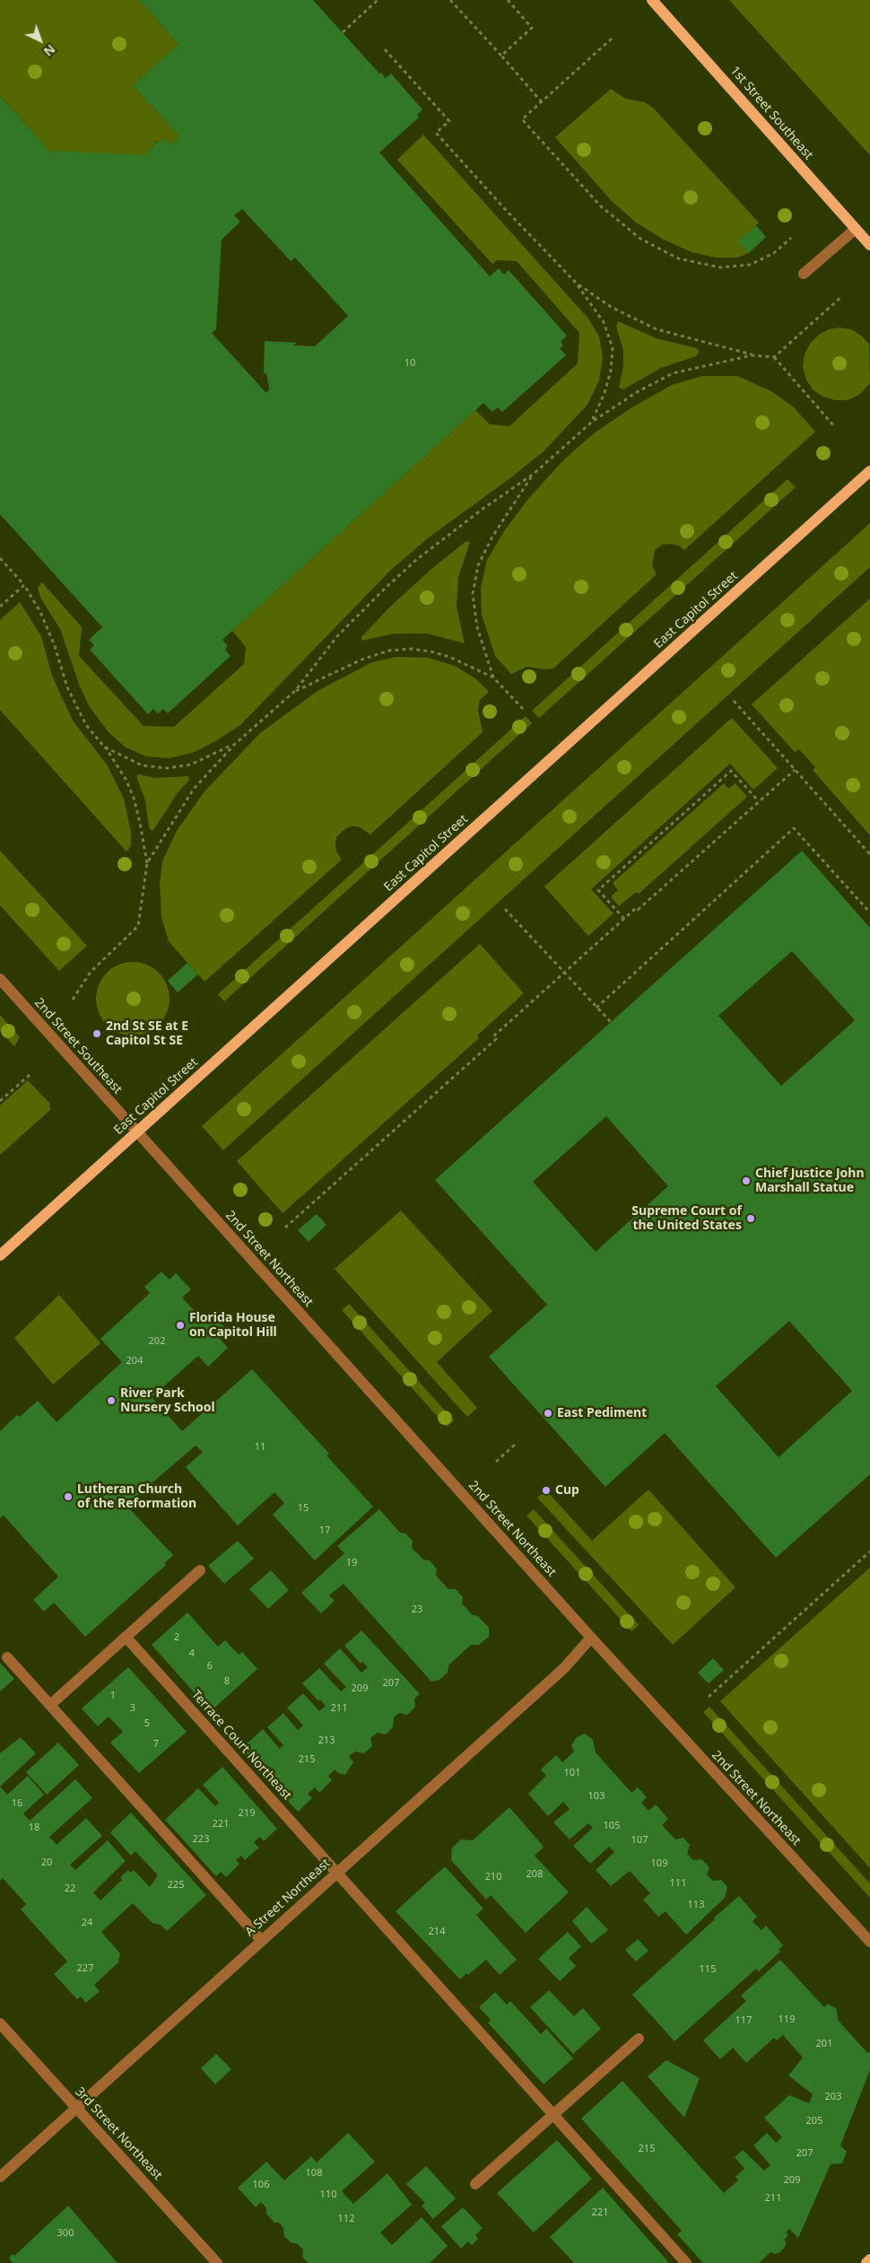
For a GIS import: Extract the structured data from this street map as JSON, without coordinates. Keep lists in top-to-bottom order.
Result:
{
  "streets": {
    "main road": ["1st Street Southeast", "East Capitol Street"],
    "street": [
      "2nd Street Southeast",
      "2nd Street Northeast",
      "Terrace Court Northeast",
      "A Street Northeast",
      "3rd Street Northeast"
    ]
  },
  "crossings": [
    ["East Capitol Street", "2nd Street Southeast"],
    ["East Capitol Street", "2nd Street Northeast"],
    ["2nd Street Southeast", "2nd Street Northeast"],
    ["2nd Street Northeast", "A Street Northeast"],
    ["Terrace Court Northeast", "A Street Northeast"],
    ["A Street Northeast", "3rd Street Northeast"]
  ],
  "places": [
    "2nd St SE at E Capitol St SE",
    "Chief Justice John Marshall Statue",
    "Supreme Court of the United States",
    "Florida House on Capitol Hill",
    "River Park Nursery School",
    "East Pediment",
    "Cup",
    "Lutheran Church of the Reformation"
  ],
  "house_numbers": [
    "10",
    "202",
    "204",
    "11",
    "15",
    "17",
    "19",
    "23",
    "2",
    "4",
    "6",
    "8",
    "207",
    "209",
    "1",
    "3",
    "211",
    "5",
    "213",
    "7",
    "215",
    "101",
    "103",
    "16",
    "219",
    "221",
    "105",
    "18",
    "223",
    "107",
    "20",
    "109",
    "208",
    "210",
    "111",
    "225",
    "22",
    "113",
    "24",
    "214",
    "227",
    "115",
    "119",
    "117",
    "201",
    "203",
    "205",
    "215",
    "207",
    "108",
    "209",
    "106",
    "110",
    "211",
    "221",
    "112",
    "300"
  ],
  "north": "bottom right"
}
